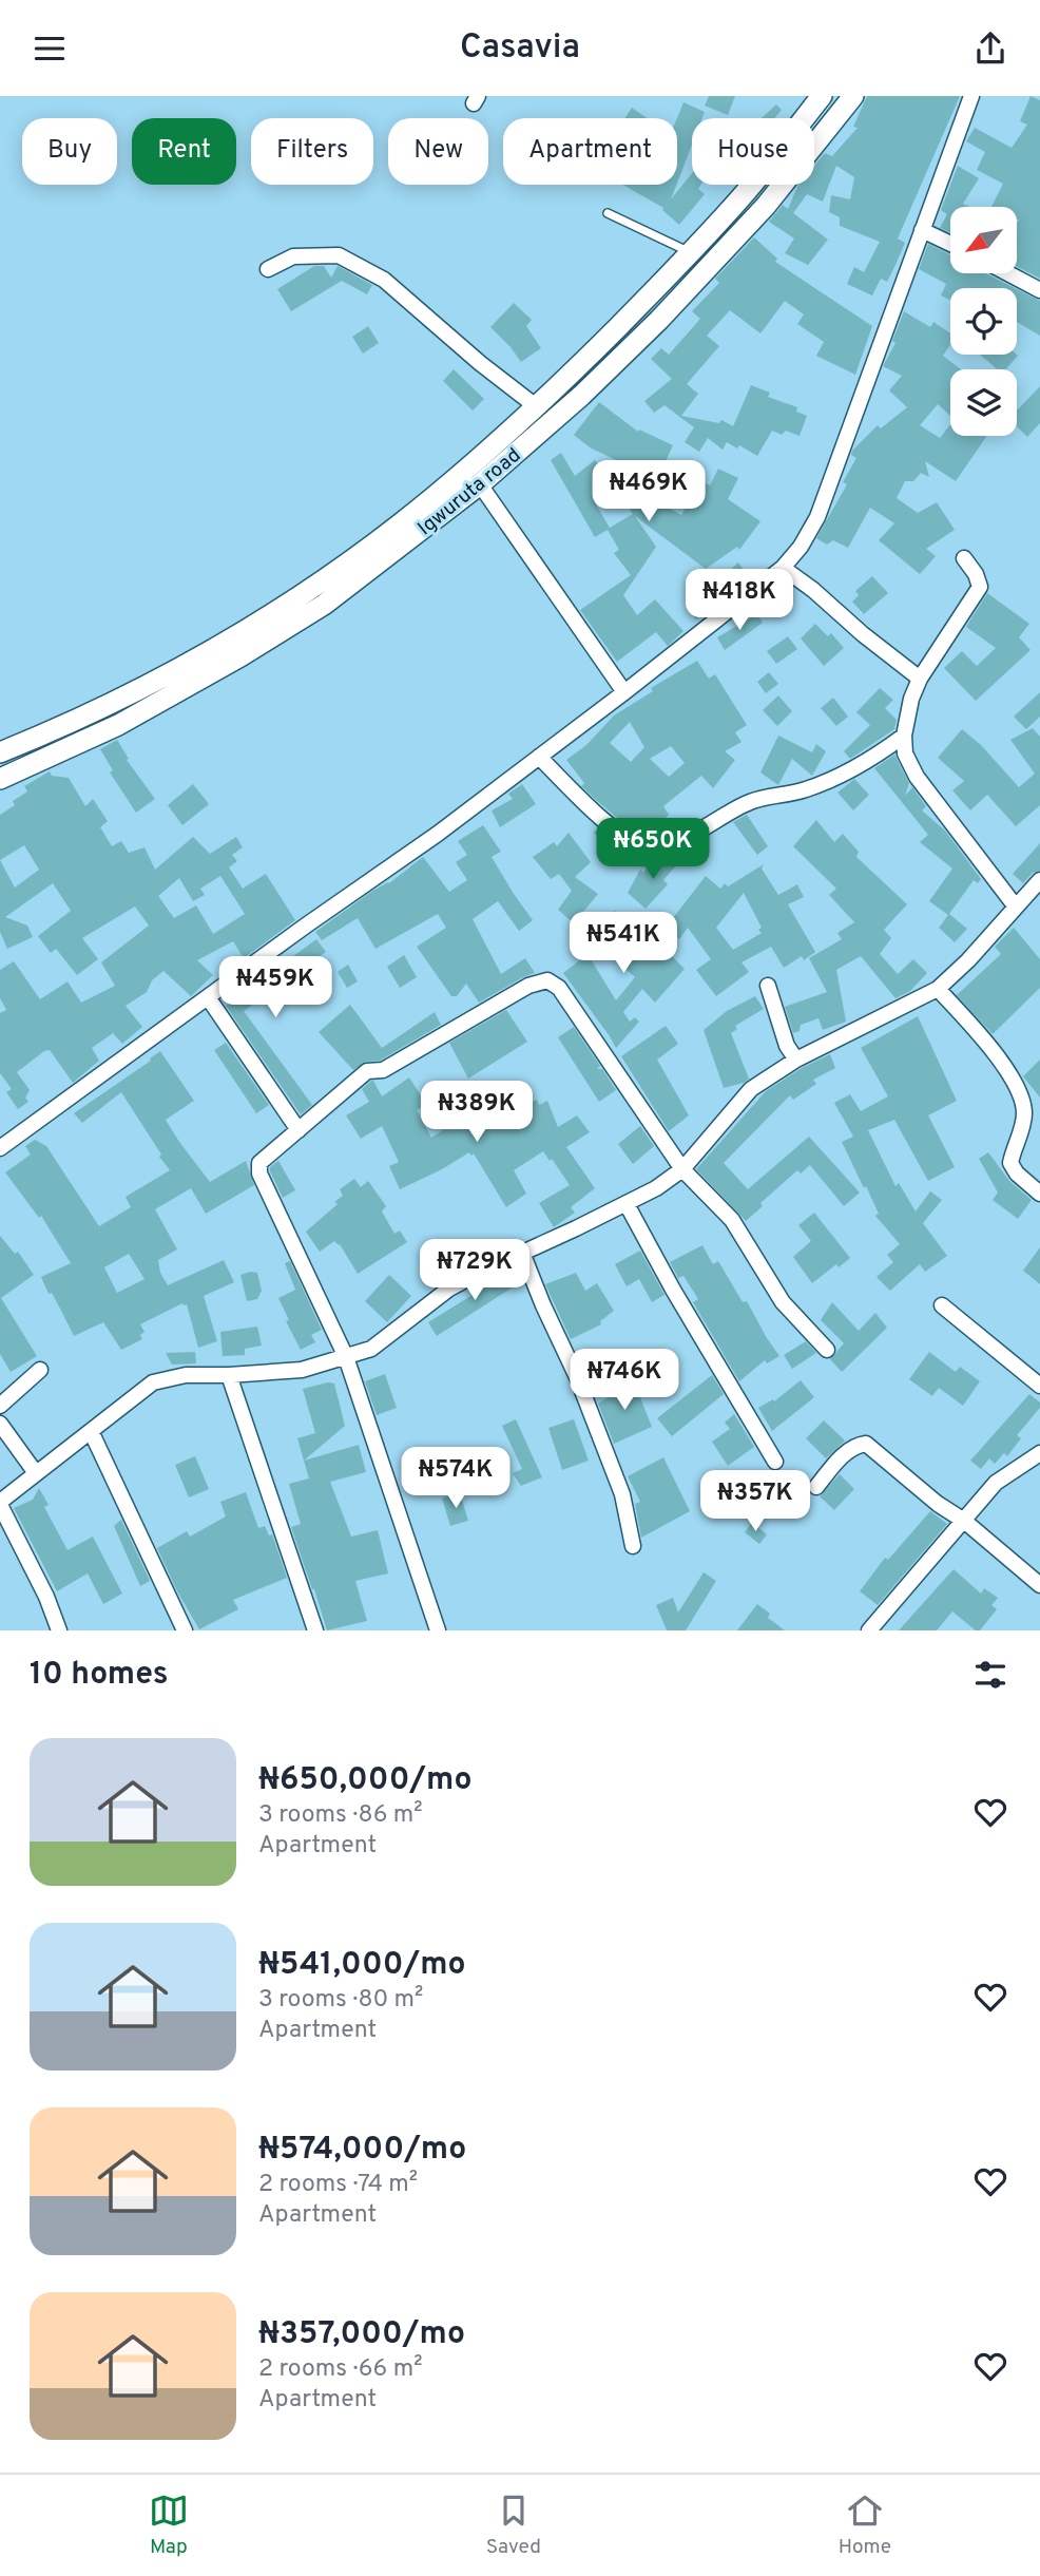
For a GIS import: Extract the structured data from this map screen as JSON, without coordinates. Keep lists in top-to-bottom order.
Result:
{
  "streets": {
    "main road": ["Igwuruta road"]
  },
  "north": "bottom left",
  "page": {
    "header": "Casavia",
    "chip": [
      "Buy",
      "Rent",
      "Filters",
      "New",
      "Apartment",
      "House"
    ],
    "price": [
      "₦469K",
      "₦418K",
      "₦650K",
      "₦541K",
      "₦459K",
      "₦389K",
      "₦729K",
      "₦746K",
      "₦574K",
      "₦357K"
    ],
    "heading": "10 homes",
    "list": [
      {
        "name": "₦650,000/mo",
        "note": "3 rooms · 86 m² · Apartment"
      },
      {
        "name": "₦541,000/mo",
        "note": "3 rooms · 80 m² · Apartment"
      },
      {
        "name": "₦574,000/mo",
        "note": "2 rooms · 74 m² · Apartment"
      },
      {
        "name": "₦357,000/mo",
        "note": "2 rooms · 66 m² · Apartment"
      }
    ],
    "tabs": ["Map", "Saved", "Home"]
  }
}
